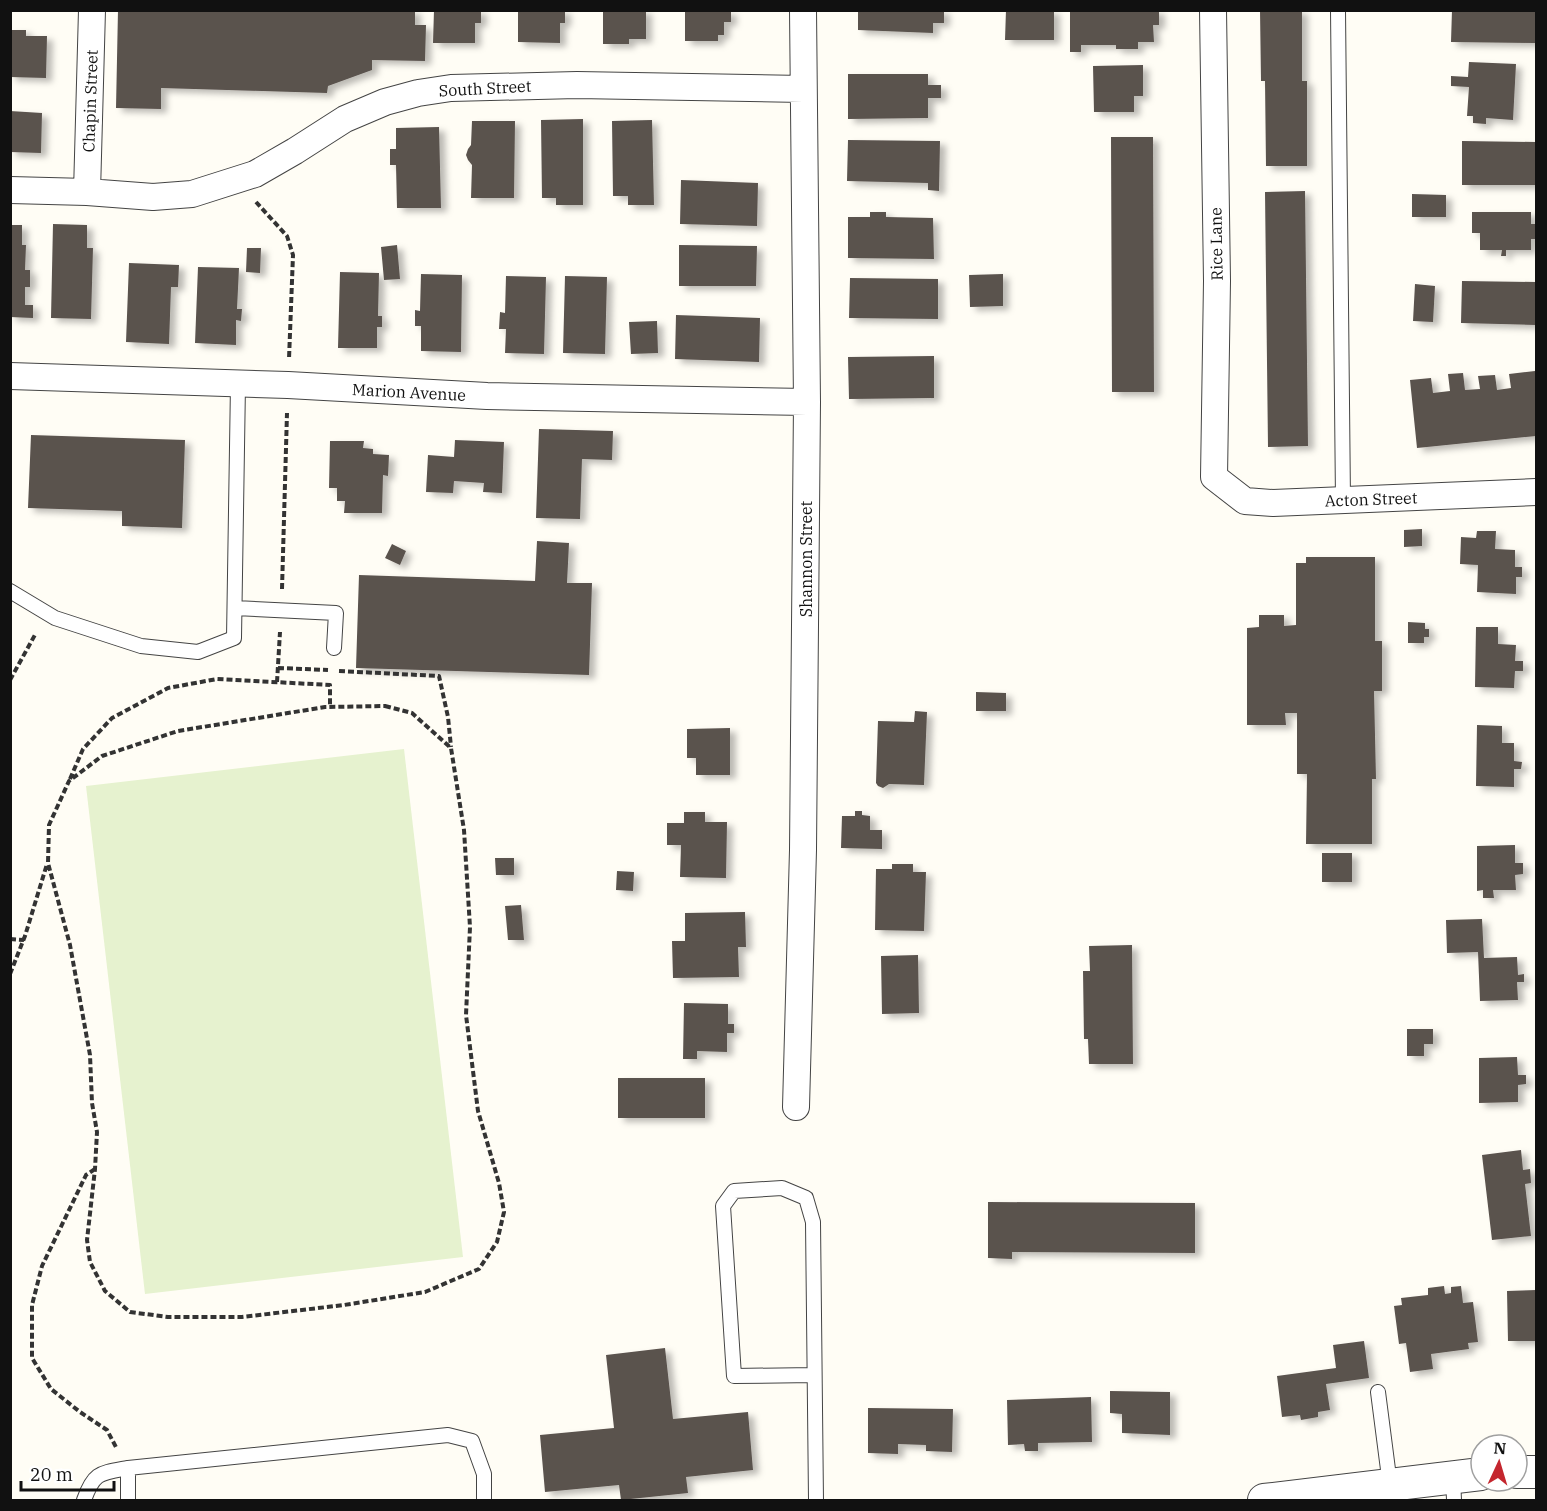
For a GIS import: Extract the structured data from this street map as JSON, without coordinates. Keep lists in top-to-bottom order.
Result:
{
  "streets": {
    "street": [
      "South Street",
      "Chapin Street",
      "Rice Lane",
      "Marion Avenue",
      "Acton Street",
      "Shannon Street"
    ]
  },
  "crossings": [
    ["South Street", "Chapin Street"],
    ["South Street", "Shannon Street"],
    ["Rice Lane", "Acton Street"],
    ["Marion Avenue", "Shannon Street"]
  ],
  "scale_bar": "20 m",
  "north": "top"
}
